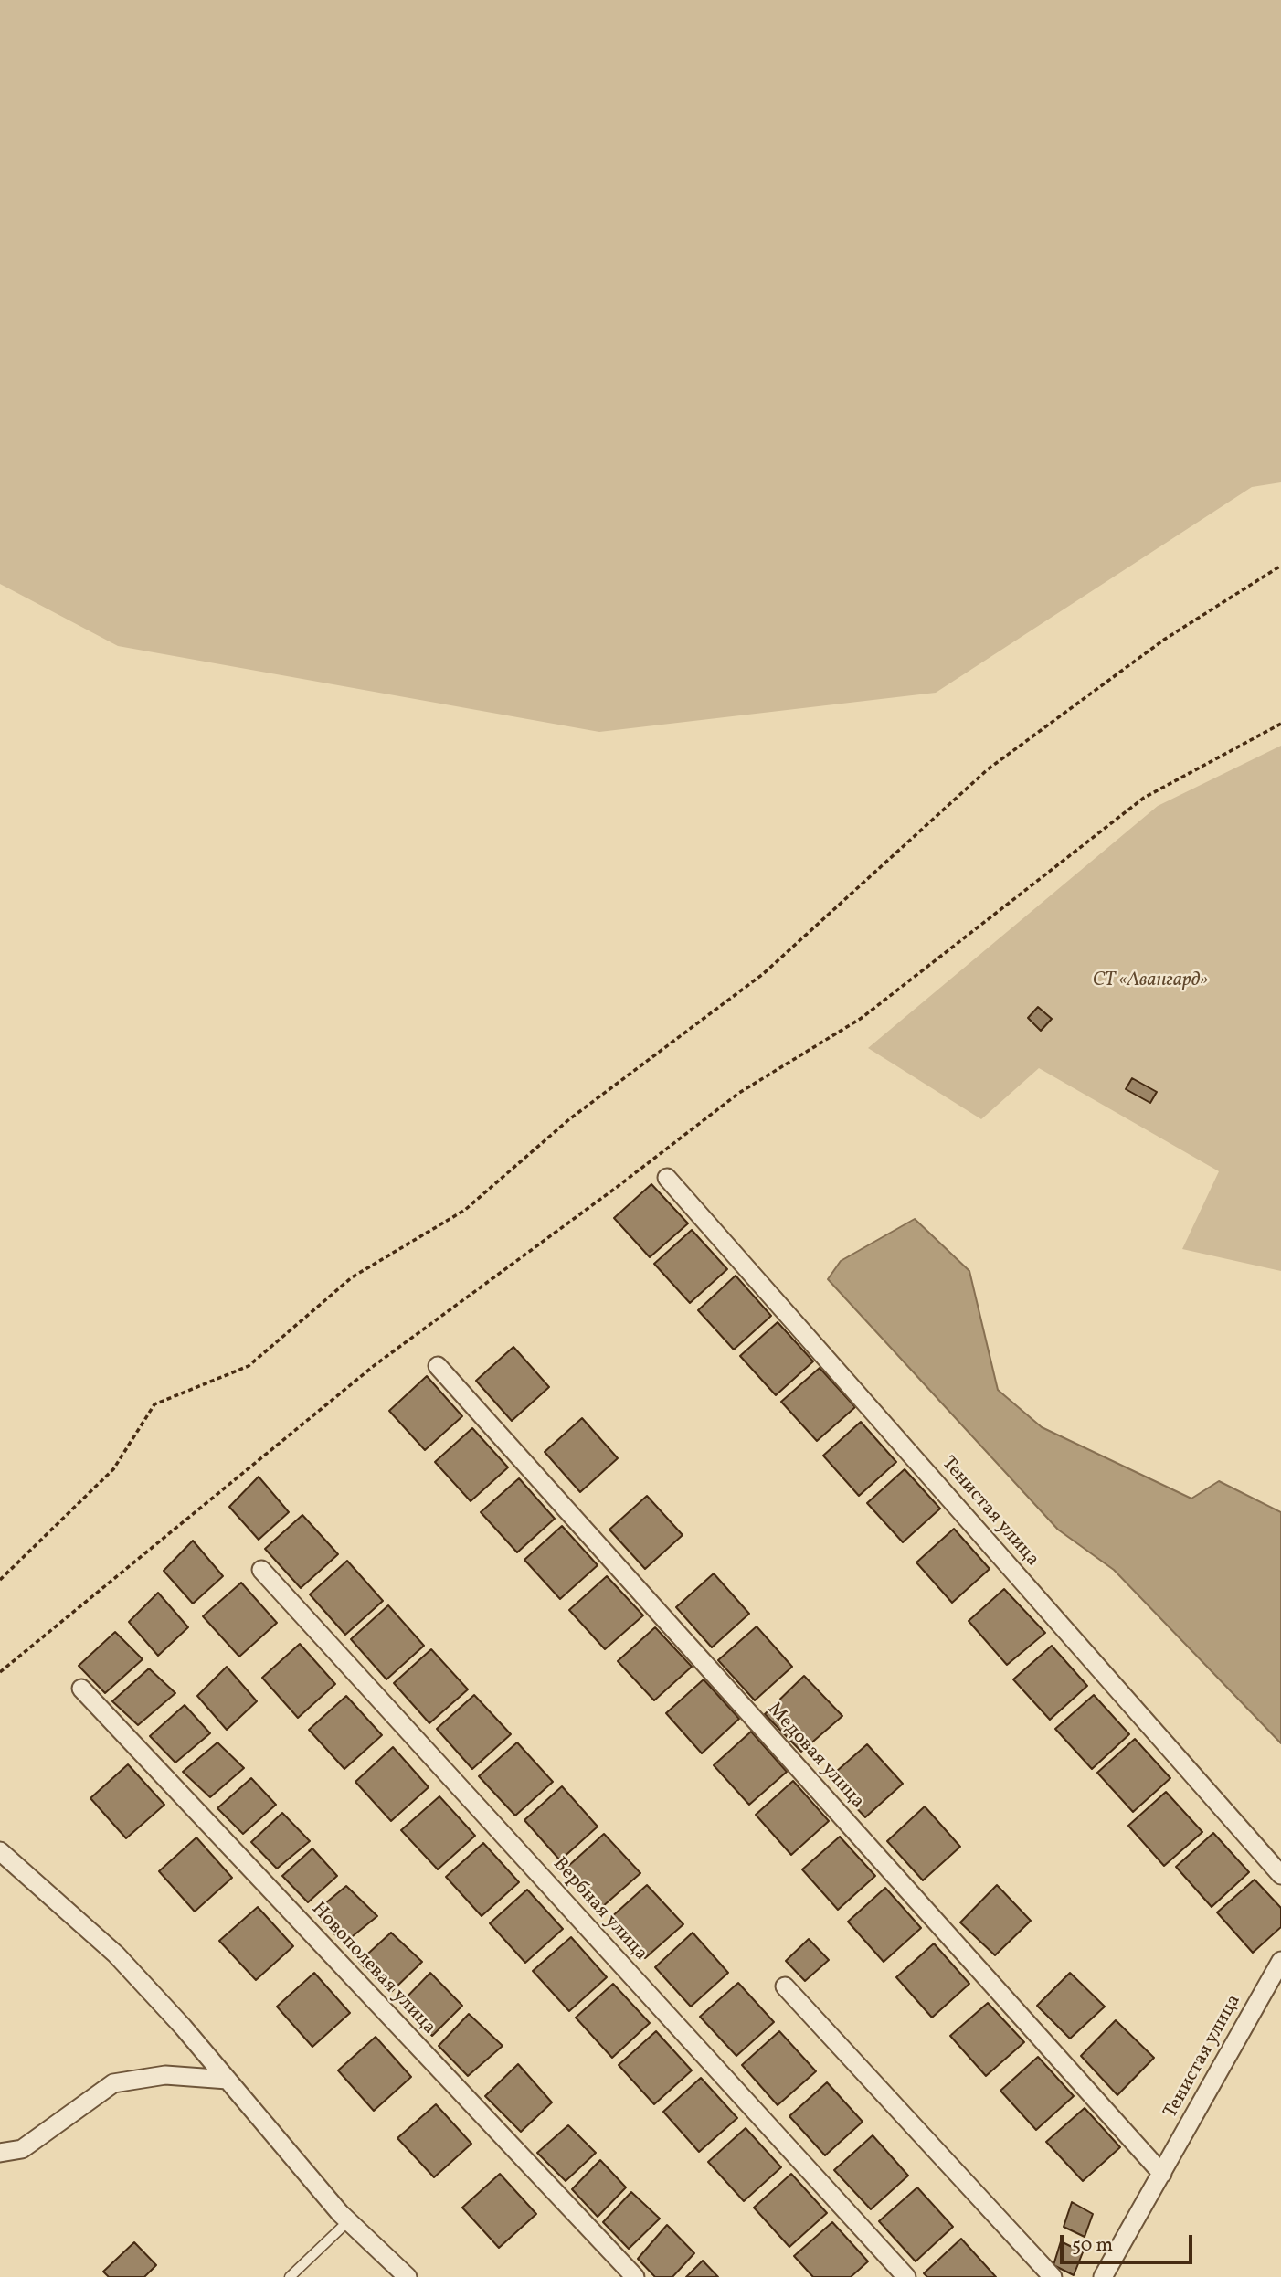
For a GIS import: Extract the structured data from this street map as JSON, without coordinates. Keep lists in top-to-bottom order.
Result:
{
  "streets": {
    "street": [
      "Тенистая улица",
      "Медовая улица",
      "Вербная улица",
      "Новополевая улица"
    ]
  },
  "crossings": [
    ["Тенистая улица", "Медовая улица"]
  ],
  "parks": ["СТ «Авангард»"],
  "scale_bar": "50 m"
}
